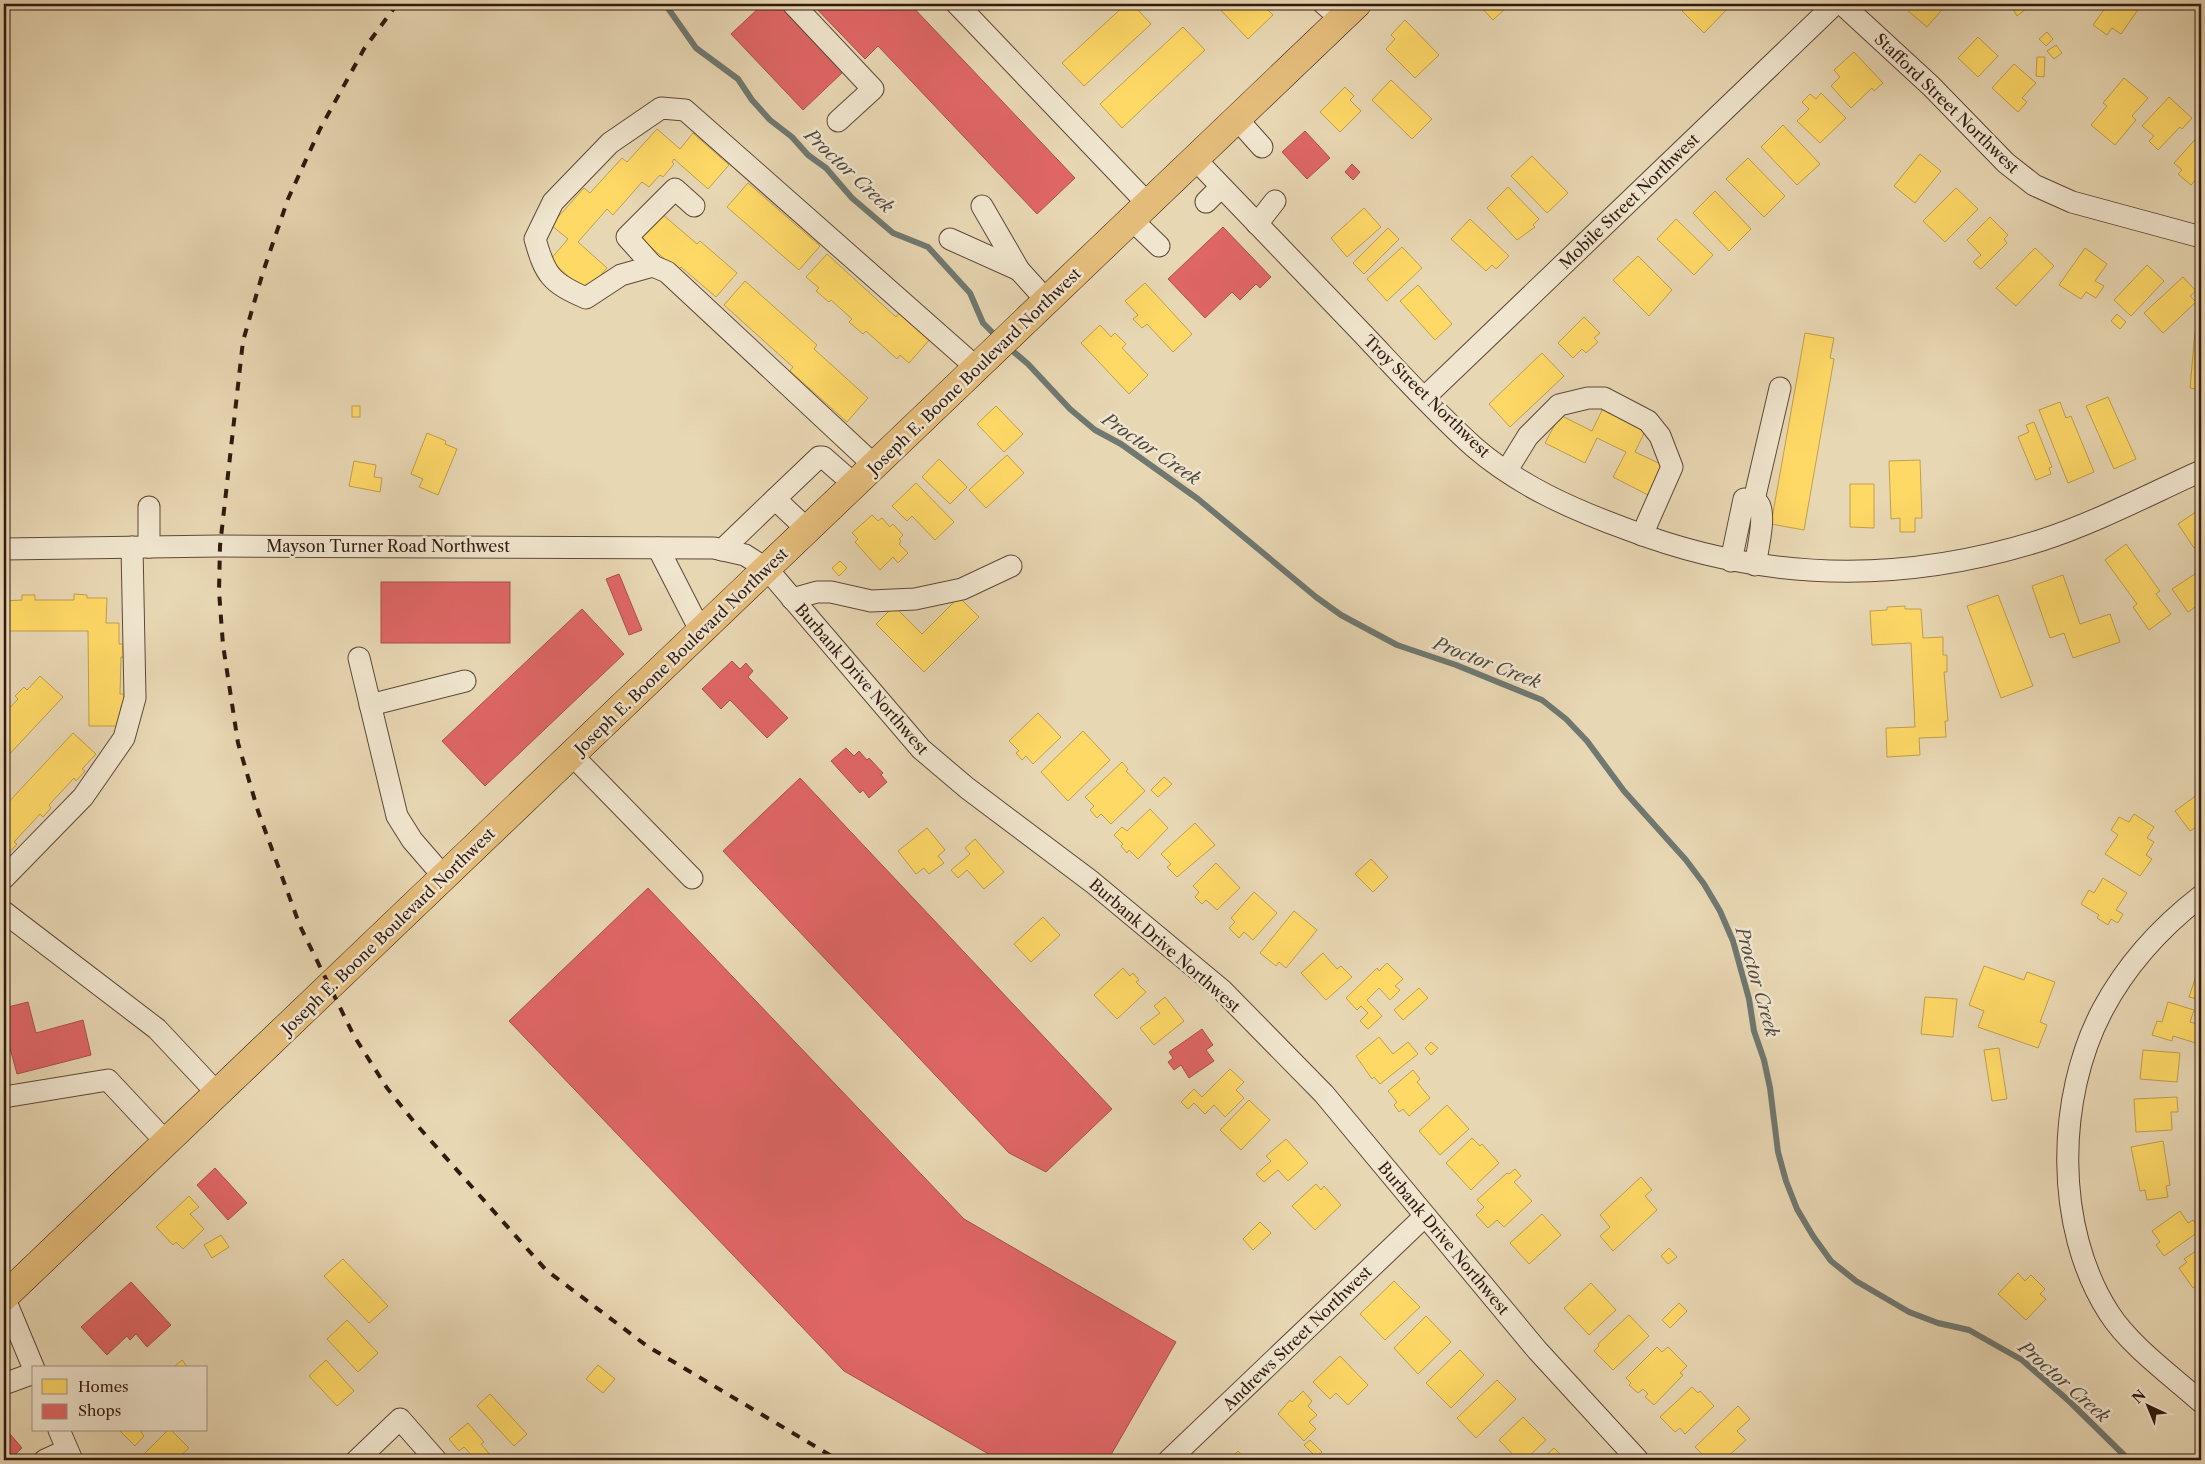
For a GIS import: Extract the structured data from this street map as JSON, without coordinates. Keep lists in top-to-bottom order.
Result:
{
  "streets": {
    "main road": ["Joseph E. Boone Boulevard Northwest"],
    "street": [
      "Stafford Street Northwest",
      "Mobile Street Northwest",
      "Troy Street Northwest",
      "Mayson Turner Road Northwest",
      "Burbank Drive Northwest",
      "Andrews Street Northwest"
    ]
  },
  "crossings": [
    ["Mobile Street Northwest", "Troy Street Northwest"],
    ["Joseph E. Boone Boulevard Northwest", "Troy Street Northwest"],
    ["Joseph E. Boone Boulevard Northwest", "Mayson Turner Road Northwest"],
    ["Joseph E. Boone Boulevard Northwest", "Burbank Drive Northwest"],
    ["Mayson Turner Road Northwest", "Burbank Drive Northwest"],
    ["Burbank Drive Northwest", "Andrews Street Northwest"]
  ],
  "water": ["Proctor Creek"],
  "legend": ["Homes", "Shops"],
  "north": "top left"
}
